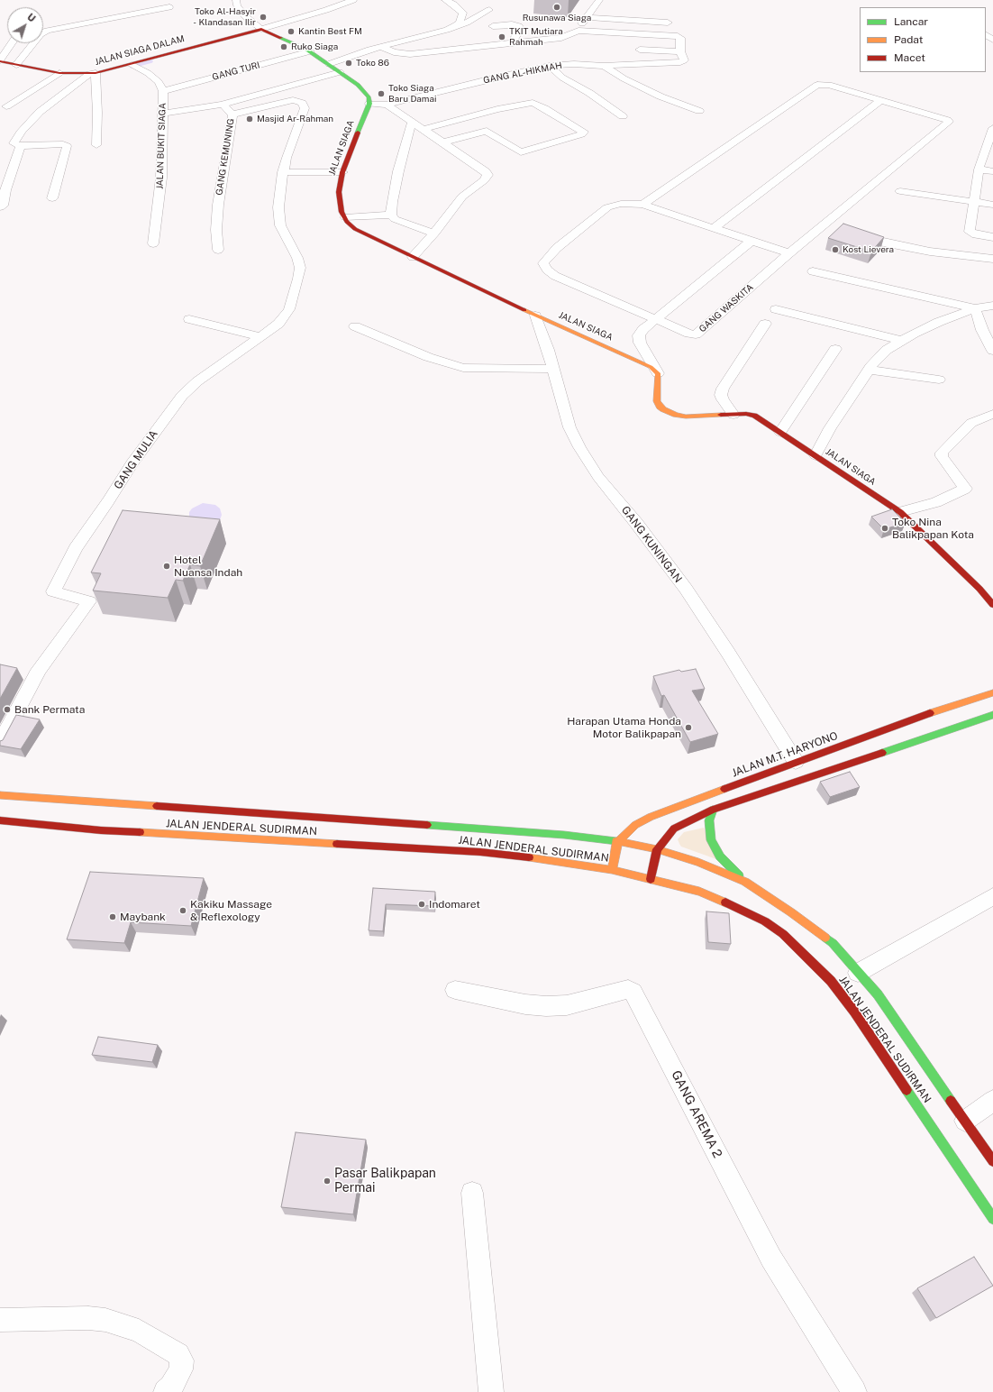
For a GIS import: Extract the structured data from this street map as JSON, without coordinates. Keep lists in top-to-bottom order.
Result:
{
  "streets": {
    "main road": [
      "JALAN SIAGA DALAM",
      "JALAN SIAGA",
      "JALAN M.T. HARYONO",
      "JALAN JENDERAL SUDIRMAN"
    ],
    "street": [
      "GANG TURI",
      "GANG AL-HIKMAH",
      "JALAN BUKIT SIAGA",
      "GANG KEMUNING",
      "GANG WASKITA",
      "GANG MULIA",
      "GANG KUNINGAN",
      "GANG AREMA 2"
    ]
  },
  "crossings": [
    ["JALAN SIAGA DALAM", "JALAN BUKIT SIAGA"],
    ["GANG TURI", "JALAN BUKIT SIAGA"],
    ["JALAN SIAGA", "GANG KUNINGAN"],
    ["GANG KEMUNING", "GANG MULIA"],
    ["GANG KUNINGAN", "JALAN M.T. HARYONO"],
    ["JALAN M.T. HARYONO", "JALAN JENDERAL SUDIRMAN"]
  ],
  "places": [
    "Rusunawa Siaga",
    "Toko Al-Hasyir - Klandasan Ilir",
    "Kantin Best FM",
    "TKIT Mutiara Rahmah",
    "Ruko Siaga",
    "Toko 86",
    "Toko Siaga Baru Damai",
    "Masjid Ar-Rahman",
    "Kost Lievera",
    "Toko Nina Balikpapan Kota",
    "Hotel Nuansa Indah",
    "Bank Permata",
    "Harapan Utama Honda Motor Balikpapan",
    "Indomaret",
    "Kakiku Massage & Reflexology",
    "Maybank",
    "Pasar Balikpapan Permai"
  ],
  "legend": ["Lancar", "Padat", "Macet"],
  "north": "top right"
}
